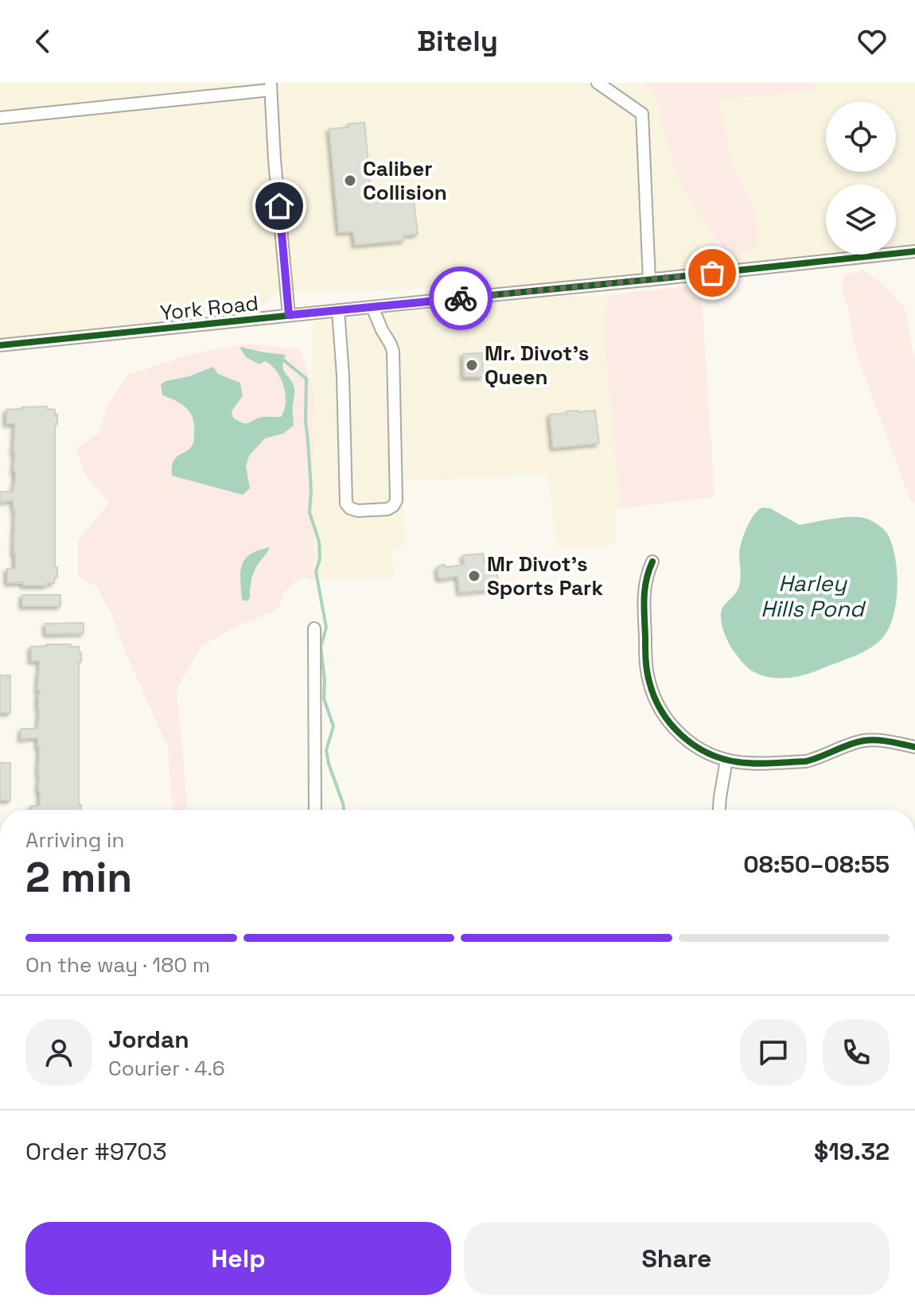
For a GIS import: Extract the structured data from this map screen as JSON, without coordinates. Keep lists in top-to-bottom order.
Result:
{
  "streets": {
    "street": ["York Road"]
  },
  "water": ["Harley Hills Pond"],
  "places": ["Caliber Collision", "Mr. Divot's Queen", "Mr Divot's Sports Park"],
  "page": {
    "header": "Bitely",
    "heading": ["2 min", "Arriving in", "08:50–08:55"],
    "panel": [
      "Jordan",
      "Courier · 4.6",
      "Order #9703",
      "$19.32"
    ],
    "bar": "On the way · 180 m",
    "buttons": ["Help", "Share"]
  }
}
